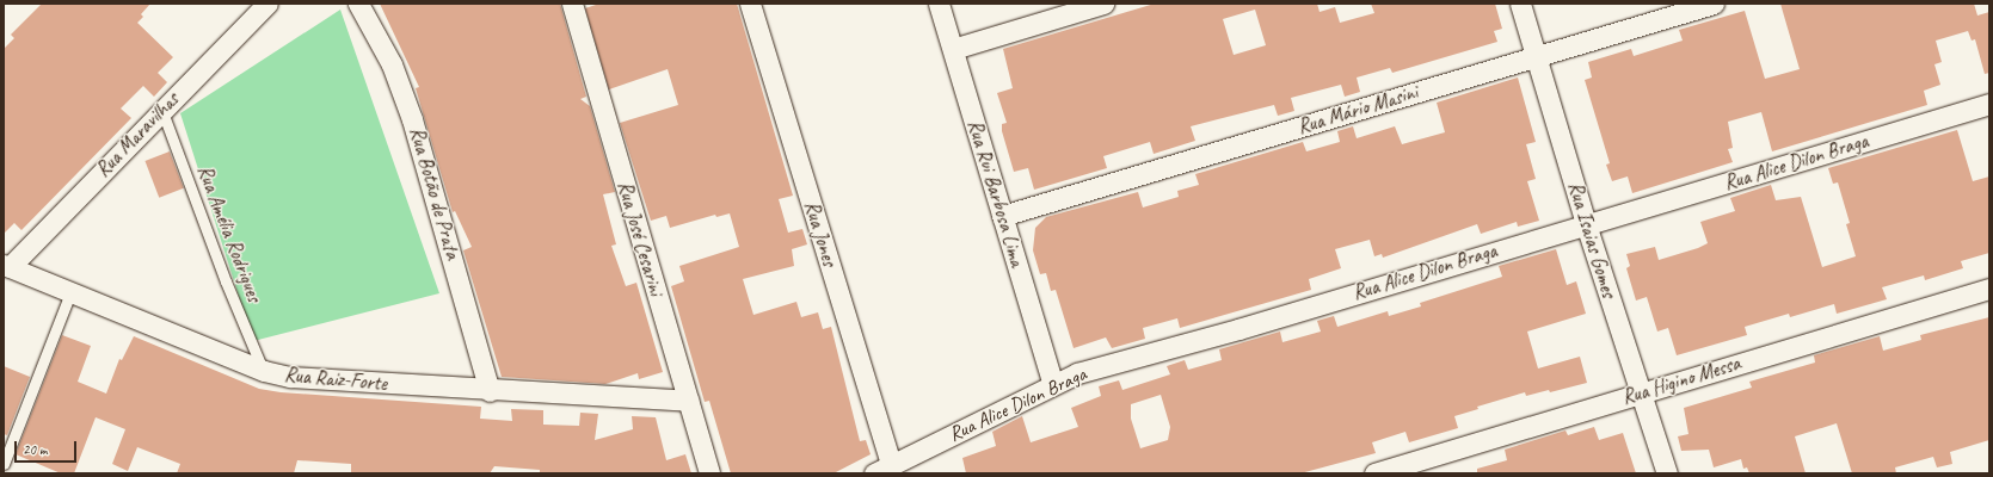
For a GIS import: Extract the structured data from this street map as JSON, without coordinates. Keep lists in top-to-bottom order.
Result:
{
  "streets": {
    "street": [
      "Rua Mário Masini",
      "Rua Maravilhas",
      "Rua Alice Dilon Braga",
      "Rua Botão de Prata",
      "Rua Rui Barbosa Lima",
      "Rua Jones",
      "Rua José Cesarini",
      "Rua Isaias Gomes",
      "Rua Raiz-Forte",
      "Rua Higino Messa"
    ],
    "lane": ["Rua Amélia Rodrigues"]
  },
  "crossings": [
    ["Rua Mário Masini", "Rua Rui Barbosa Lima"],
    ["Rua Mário Masini", "Rua Isaias Gomes"],
    ["Rua Maravilhas", "Rua Amélia Rodrigues"],
    ["Rua Maravilhas", "Rua Raiz-Forte"],
    ["Rua Alice Dilon Braga", "Rua Rui Barbosa Lima"],
    ["Rua Alice Dilon Braga", "Rua Jones"],
    ["Rua Alice Dilon Braga", "Rua Isaias Gomes"],
    ["Rua Botão de Prata", "Rua Raiz-Forte"],
    ["Rua Amélia Rodrigues", "Rua Raiz-Forte"],
    ["Rua José Cesarini", "Rua Raiz-Forte"],
    ["Rua Isaias Gomes", "Rua Higino Messa"]
  ],
  "scale_bar": "20 m"
}
